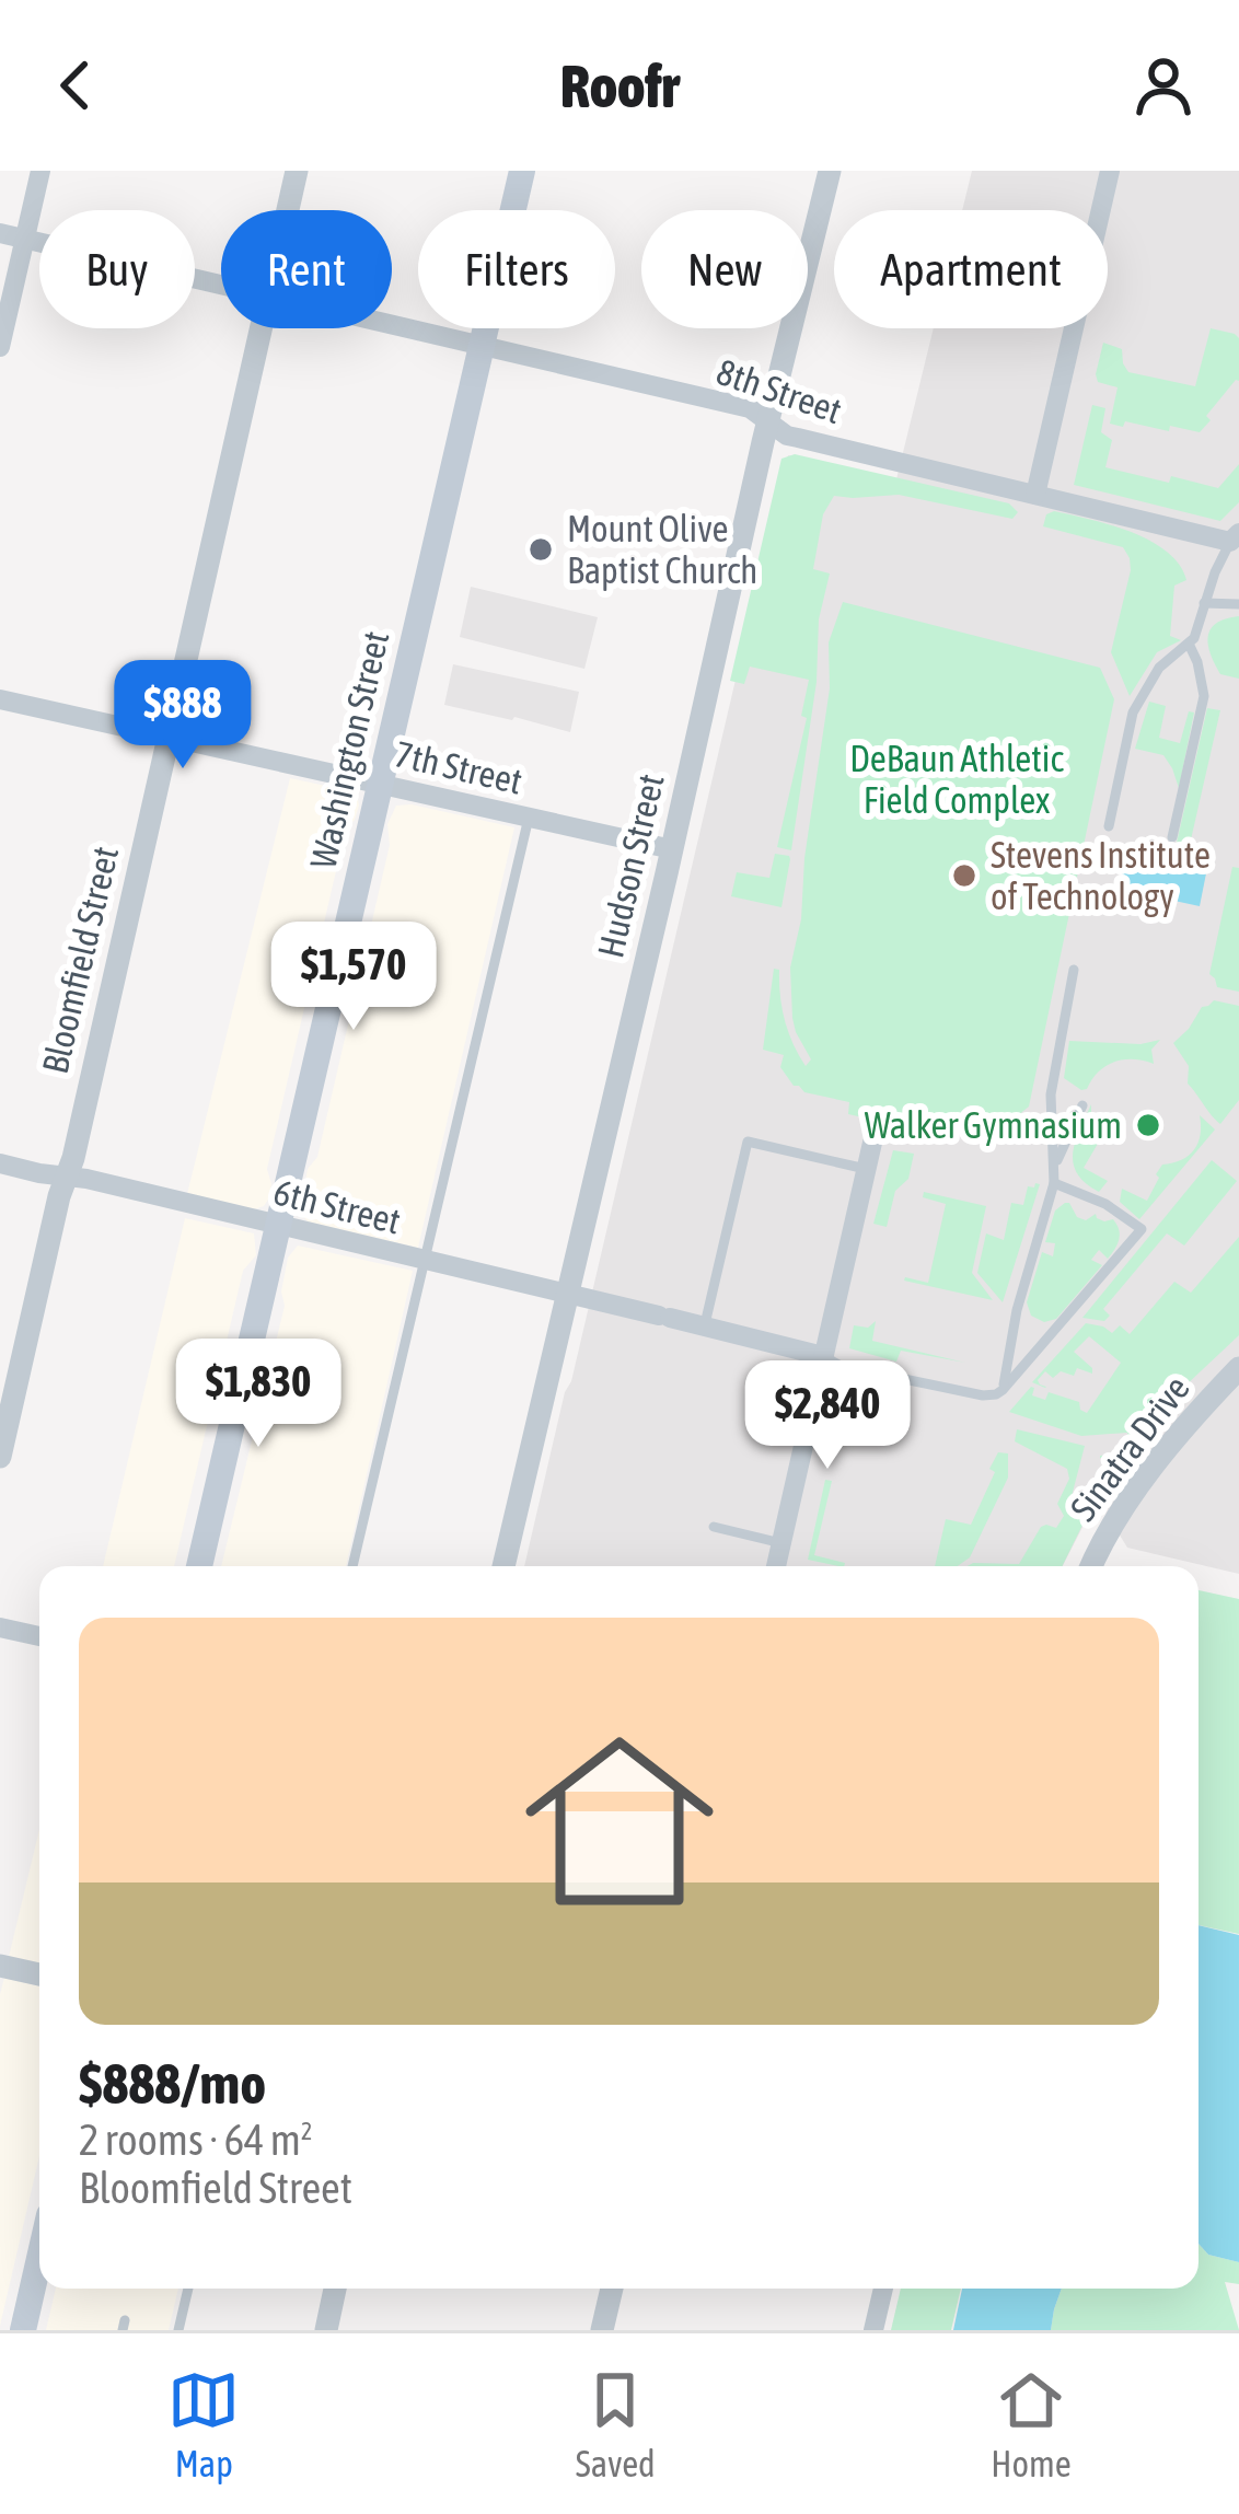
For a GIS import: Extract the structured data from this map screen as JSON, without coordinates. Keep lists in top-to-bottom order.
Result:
{
  "streets": {
    "main road": ["Washington Street"],
    "street": [
      "8th Street",
      "7th Street",
      "Hudson Street",
      "Bloomfield Street",
      "6th Street",
      "Sinatra Drive"
    ]
  },
  "crossings": [
    ["8th Street", "Washington Street"],
    ["8th Street", "Hudson Street"],
    ["Washington Street", "7th Street"],
    ["Washington Street", "6th Street"],
    ["7th Street", "Hudson Street"],
    ["7th Street", "Bloomfield Street"],
    ["Hudson Street", "6th Street"],
    ["Bloomfield Street", "6th Street"]
  ],
  "parks": ["DeBaun Athletic Field Complex"],
  "places": ["Mount Olive Baptist Church", "Stevens Institute of Technology", "Walker Gymnasium"],
  "page": {
    "header": "Roofr",
    "chip": [
      "Buy",
      "Rent",
      "Filters",
      "New",
      "Apartment"
    ],
    "price": [
      "$888",
      "$1,570",
      "$1,830",
      "$2,840"
    ],
    "list": [
      {
        "name": "$888/mo",
        "note": "2 rooms · 64 m² · Bloomfield Street"
      }
    ],
    "tabs": ["Map", "Saved", "Home"]
  }
}
